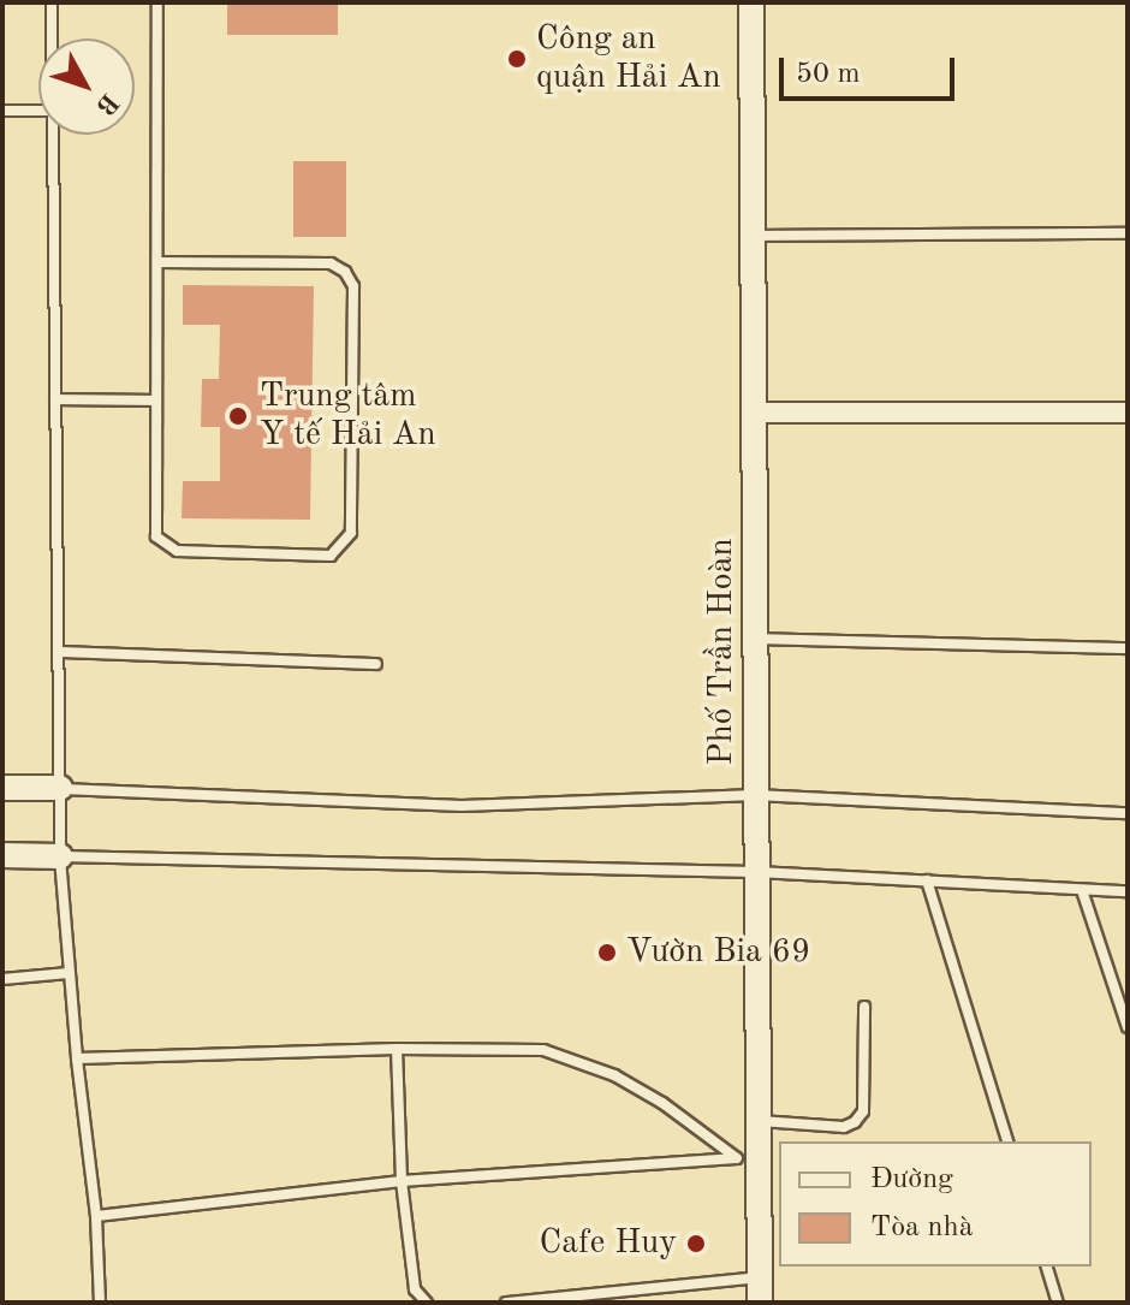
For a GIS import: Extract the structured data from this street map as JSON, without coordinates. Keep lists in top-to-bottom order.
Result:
{
  "streets": {
    "street": ["Phố Trần Hoàn"]
  },
  "places": [
    "Công an quận Hải An",
    "Trung tâm Y tế Hải An",
    "Vườn Bia 69",
    "Cafe Huy"
  ],
  "legend": ["Đường", "Tòa nhà"],
  "scale_bar": "50 m",
  "north": "bottom right"
}
